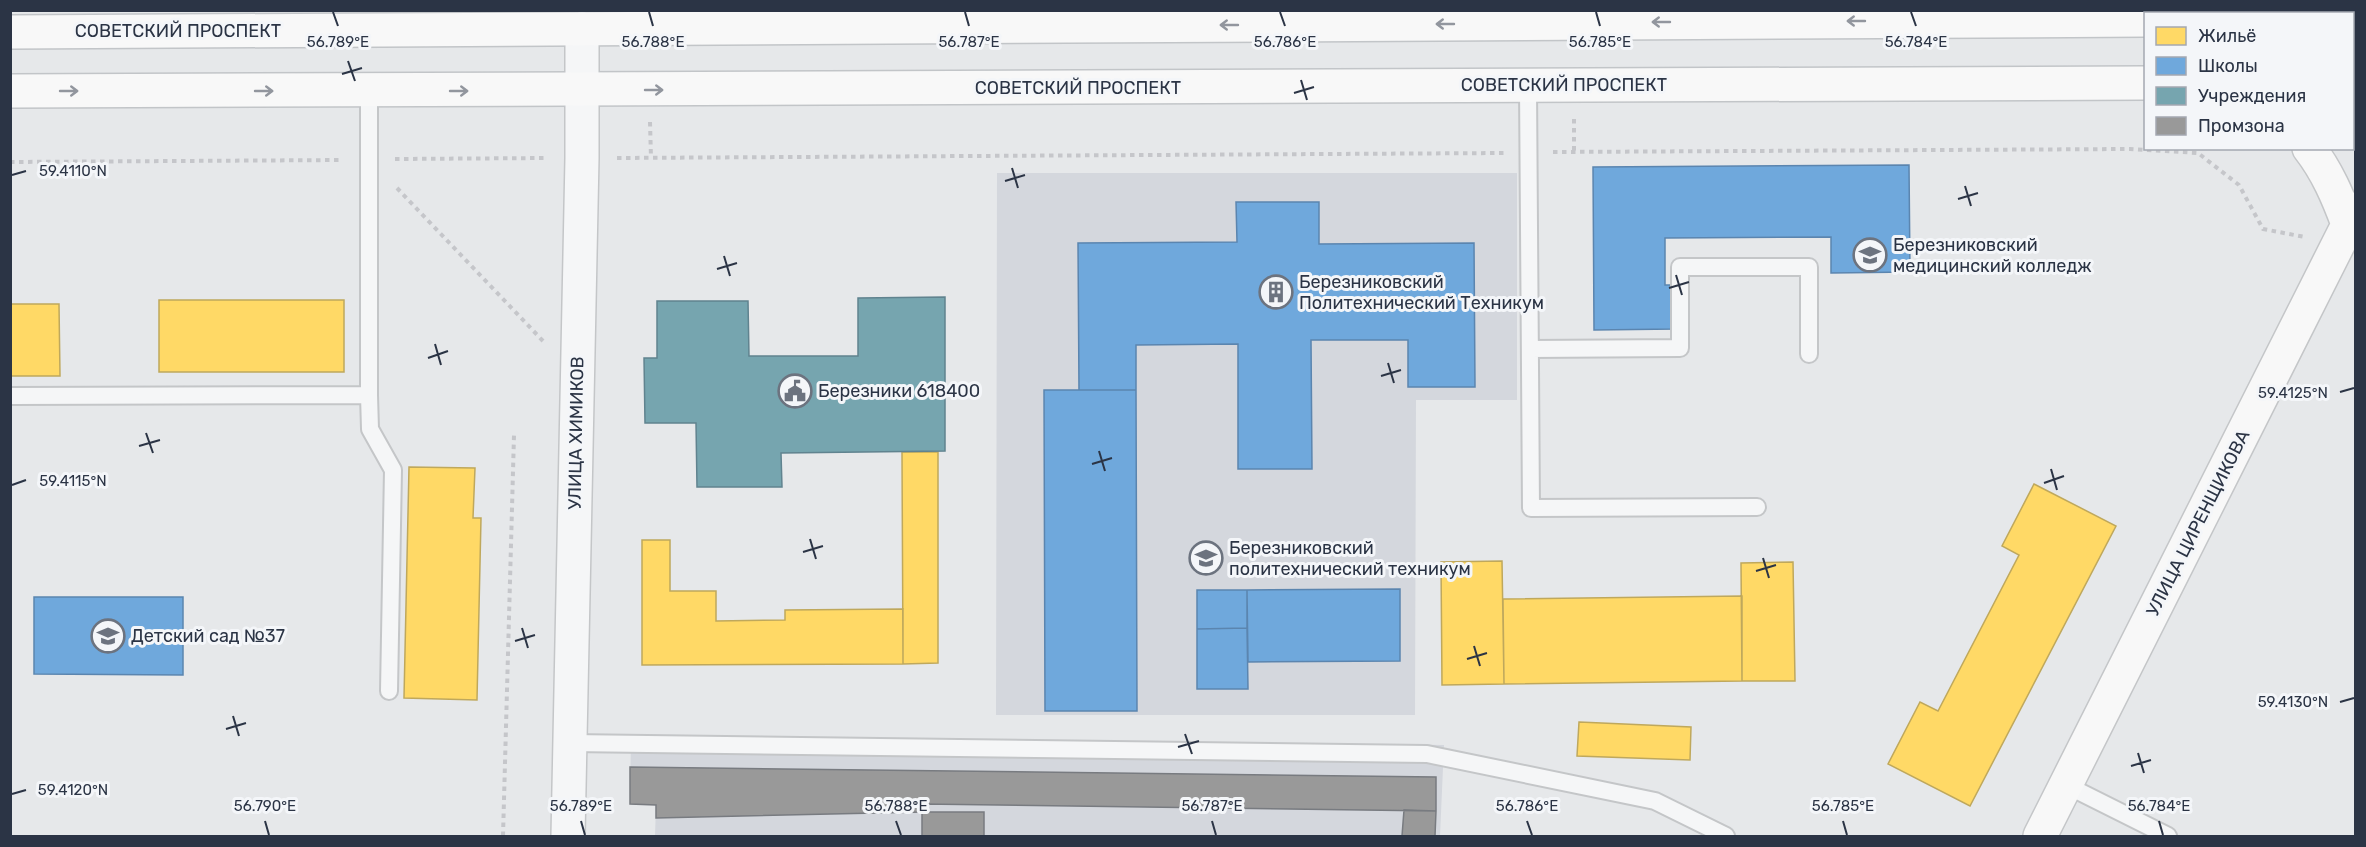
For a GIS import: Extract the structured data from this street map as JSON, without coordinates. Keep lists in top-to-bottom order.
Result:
{
  "streets": {
    "main road": ["СОВЕТСКИЙ ПРОСПЕКТ", "УЛИЦА ЦИРЕНЩИКОВА"],
    "street": ["УЛИЦА ХИМИКОВ"]
  },
  "crossings": [
    ["СОВЕТСКИЙ ПРОСПЕКТ", "УЛИЦА ХИМИКОВ"]
  ],
  "places": {
    "school or university": ["Березниковский медицинский колледж", "Березниковский политехнический техникум", "Детский сад №37"],
    "building": ["Березниковский Политехнический Техникум"],
    "public building": ["Березники 618400"]
  },
  "legend": [
    "Жильё",
    "Школы",
    "Учреждения",
    "Промзона"
  ],
  "coordinates": [
    "56.789°E",
    "56.788°E",
    "56.787°E",
    "56.786°E",
    "56.785°E",
    "56.784°E",
    "59.4110°N",
    "59.4125°N",
    "59.4115°N",
    "59.4130°N",
    "59.4120°N",
    "56.790°E"
  ]
}
